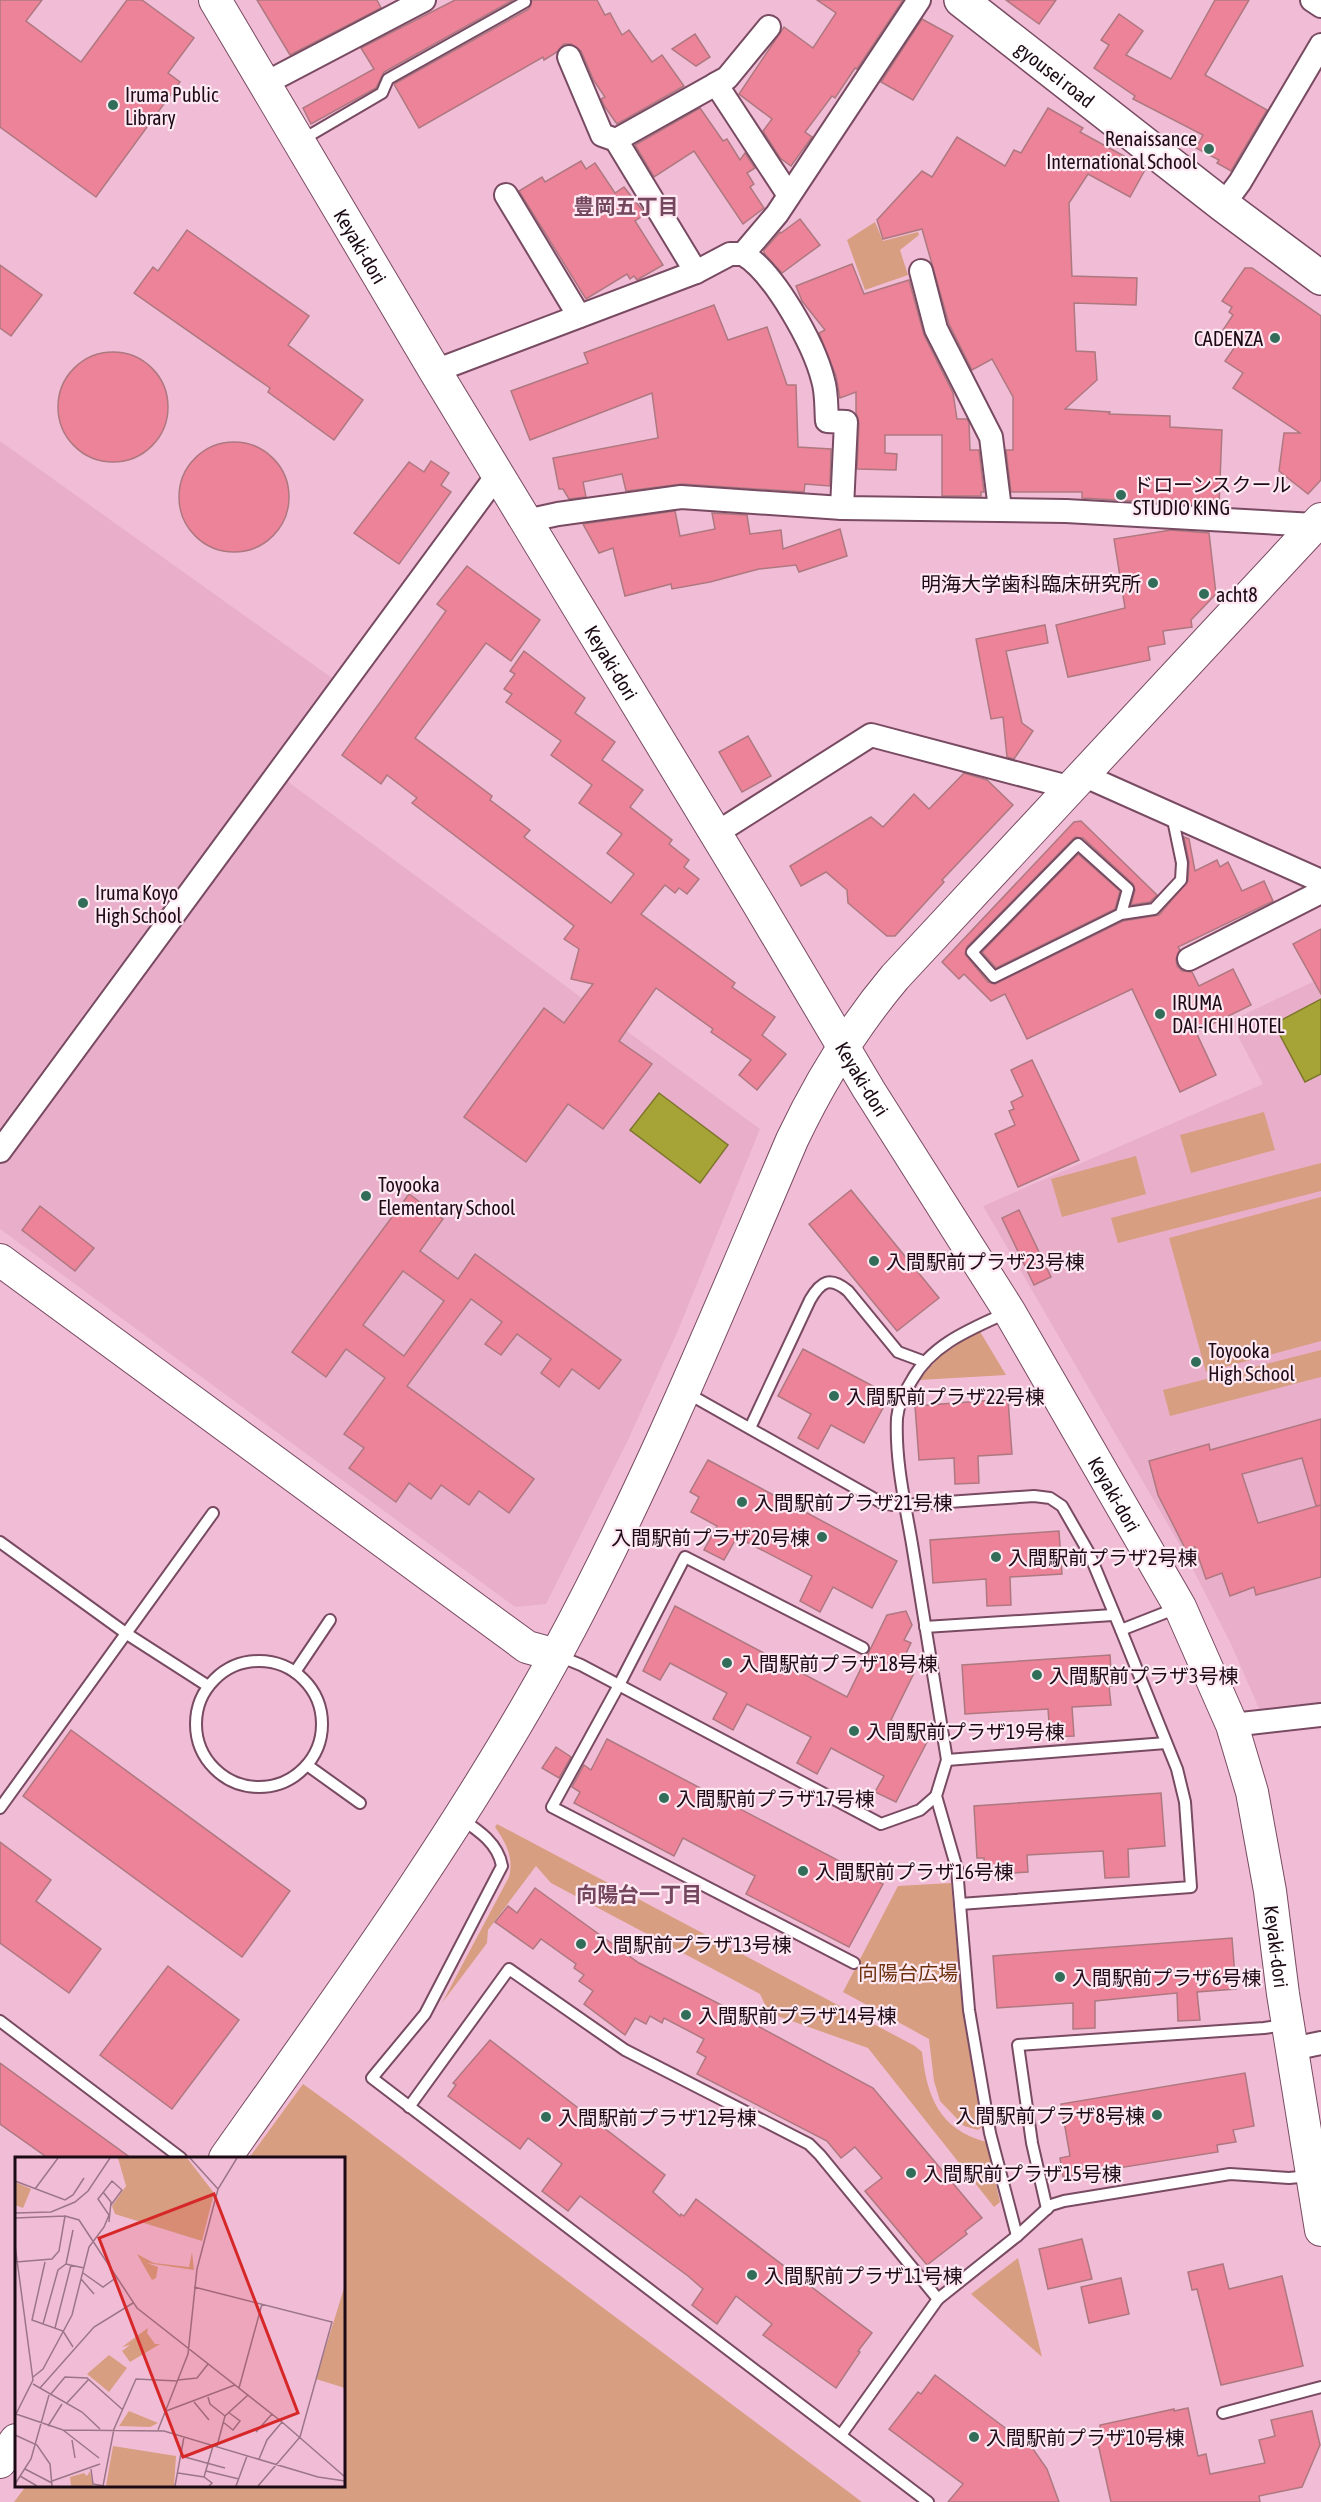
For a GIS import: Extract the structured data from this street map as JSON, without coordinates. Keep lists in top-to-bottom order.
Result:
{
  "streets": {
    "highway": ["gyousei road"],
    "street": ["Keyaki-dori"]
  },
  "districts": ["豊岡五丁目", "向陽台一丁目"],
  "parks": ["向陽台広場"],
  "places": [
    "Iruma Public Library",
    "Renaissance International School",
    "CADENZA",
    "ドローンスクール STUDIO KING",
    "明海大学歯科臨床研究所",
    "acht8",
    "Iruma Koyo High School",
    "IRUMA DAI-ICHI HOTEL",
    "Toyooka Elementary School",
    "入間駅前プラザ23号棟",
    "Toyooka High School",
    "入間駅前プラザ22号棟",
    "入間駅前プラザ21号棟",
    "入間駅前プラザ20号棟",
    "入間駅前プラザ2号棟",
    "入間駅前プラザ18号棟",
    "入間駅前プラザ3号棟",
    "入間駅前プラザ19号棟",
    "入間駅前プラザ17号棟",
    "入間駅前プラザ16号棟",
    "入間駅前プラザ13号棟",
    "入間駅前プラザ6号棟",
    "入間駅前プラザ14号棟",
    "入間駅前プラザ8号棟",
    "入間駅前プラザ12号棟",
    "入間駅前プラザ15号棟",
    "入間駅前プラザ11号棟",
    "入間駅前プラザ10号棟"
  ]
}
